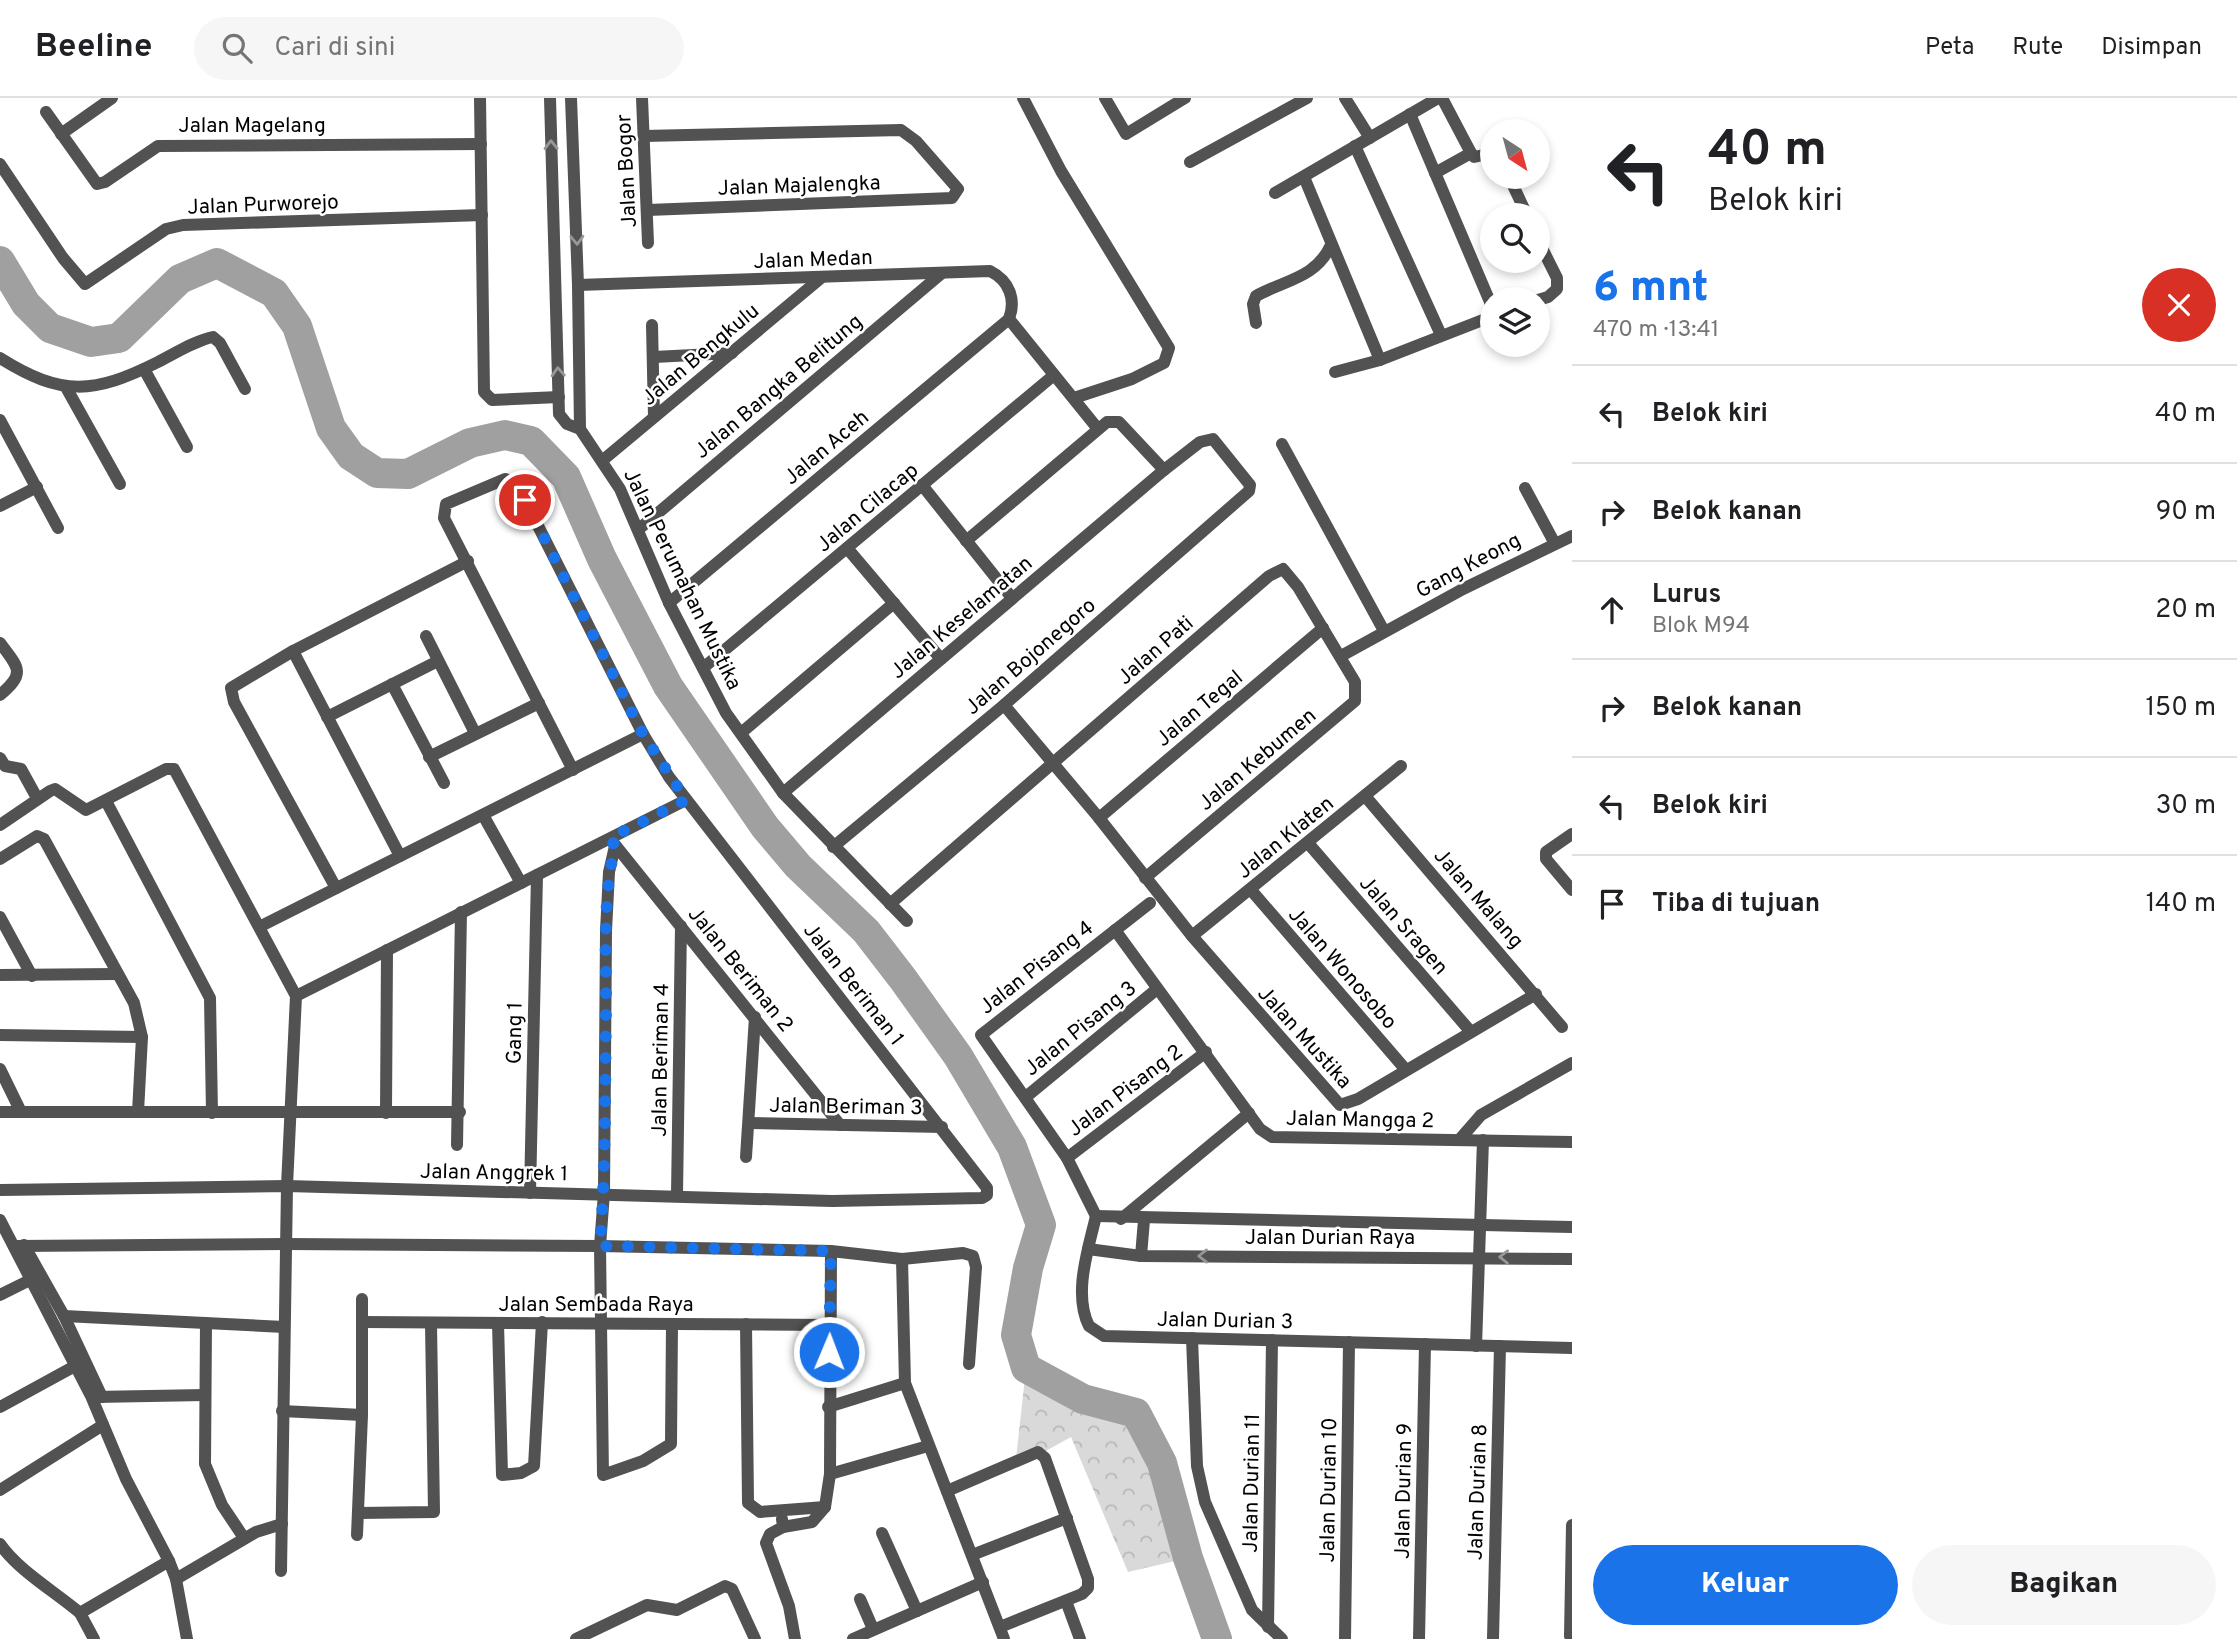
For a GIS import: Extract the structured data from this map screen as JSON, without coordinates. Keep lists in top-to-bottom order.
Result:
{
  "streets": {
    "street": [
      "Jalan Magelang",
      "Jalan Bogor",
      "Jalan Majalengka",
      "Jalan Purworejo",
      "Jalan Medan",
      "Jalan Bengkulu",
      "Jalan Bangka Belitung",
      "Jalan Aceh",
      "Jalan Cilacap",
      "Gang Keong",
      "Jalan Perumahan Mustika",
      "Jalan Keselamatan",
      "Jalan Pati",
      "Jalan Bojonegoro",
      "Jalan Tegal",
      "Jalan Kebumen",
      "Jalan Klaten",
      "Jalan Malang",
      "Jalan Sragen",
      "Jalan Pisang 4",
      "Jalan Wonosobo",
      "Jalan Beriman 2",
      "Jalan Beriman 1",
      "Jalan Pisang 3",
      "Gang 1",
      "Jalan Mustika",
      "Jalan Beriman 4",
      "Jalan Pisang 2",
      "Jalan Beriman 3",
      "Jalan Mangga 2",
      "Jalan Anggrek 1",
      "Jalan Durian Raya",
      "Jalan Sembada Raya",
      "Jalan Durian 3",
      "Jalan Durian 11",
      "Jalan Durian 10",
      "Jalan Durian 9",
      "Jalan Durian 8"
    ]
  },
  "crossings": [
    ["Jalan Bogor", "Jalan Majalengka"],
    ["Jalan Medan", "Jalan Bengkulu"],
    ["Jalan Medan", "Jalan Bangka Belitung"],
    ["Jalan Medan", "Jalan Aceh"],
    ["Jalan Bengkulu", "Jalan Perumahan Mustika"],
    ["Jalan Bangka Belitung", "Jalan Perumahan Mustika"],
    ["Jalan Aceh", "Jalan Perumahan Mustika"],
    ["Jalan Cilacap", "Jalan Perumahan Mustika"],
    ["Gang Keong", "Jalan Kebumen"],
    ["Jalan Perumahan Mustika", "Jalan Keselamatan"],
    ["Jalan Perumahan Mustika", "Jalan Bojonegoro"],
    ["Jalan Keselamatan", "Jalan Bojonegoro"],
    ["Jalan Pati", "Jalan Kebumen"],
    ["Jalan Tegal", "Jalan Kebumen"],
    ["Jalan Klaten", "Jalan Malang"],
    ["Jalan Klaten", "Jalan Sragen"],
    ["Jalan Klaten", "Jalan Wonosobo"],
    ["Jalan Klaten", "Jalan Mustika"],
    ["Jalan Pisang 4", "Jalan Pisang 3"],
    ["Jalan Pisang 4", "Jalan Mangga 2"],
    ["Jalan Wonosobo", "Jalan Mustika"],
    ["Jalan Beriman 2", "Jalan Beriman 4"],
    ["Jalan Beriman 2", "Jalan Beriman 3"],
    ["Jalan Beriman 1", "Jalan Beriman 3"],
    ["Jalan Beriman 1", "Jalan Anggrek 1"],
    ["Jalan Pisang 3", "Jalan Mangga 2"],
    ["Gang 1", "Jalan Anggrek 1"],
    ["Jalan Beriman 4", "Jalan Anggrek 1"],
    ["Jalan Pisang 2", "Jalan Mangga 2"],
    ["Jalan Durian Raya", "Jalan Durian 3"],
    ["Jalan Durian 3", "Jalan Durian 11"],
    ["Jalan Durian 3", "Jalan Durian 10"],
    ["Jalan Durian 3", "Jalan Durian 9"],
    ["Jalan Durian 3", "Jalan Durian 8"]
  ],
  "north": "bottom right",
  "page": {
    "header": "Beeline",
    "search": "Cari di sini",
    "nav": ["Peta", "Rute", "Disimpan"],
    "turn": ["40 m", "Belok kiri"],
    "heading": ["6 mnt", "470 m · 13:41"],
    "list": [
      {
        "name": "Belok kiri",
        "value": "40 m"
      },
      {
        "name": "Belok kanan",
        "value": "90 m"
      },
      {
        "name": "Lurus",
        "note": "Blok M94",
        "value": "20 m"
      },
      {
        "name": "Belok kanan",
        "value": "150 m"
      },
      {
        "name": "Belok kiri",
        "value": "30 m"
      },
      {
        "name": "Tiba di tujuan",
        "value": "140 m"
      }
    ],
    "buttons": ["Keluar", "Bagikan"]
  }
}
